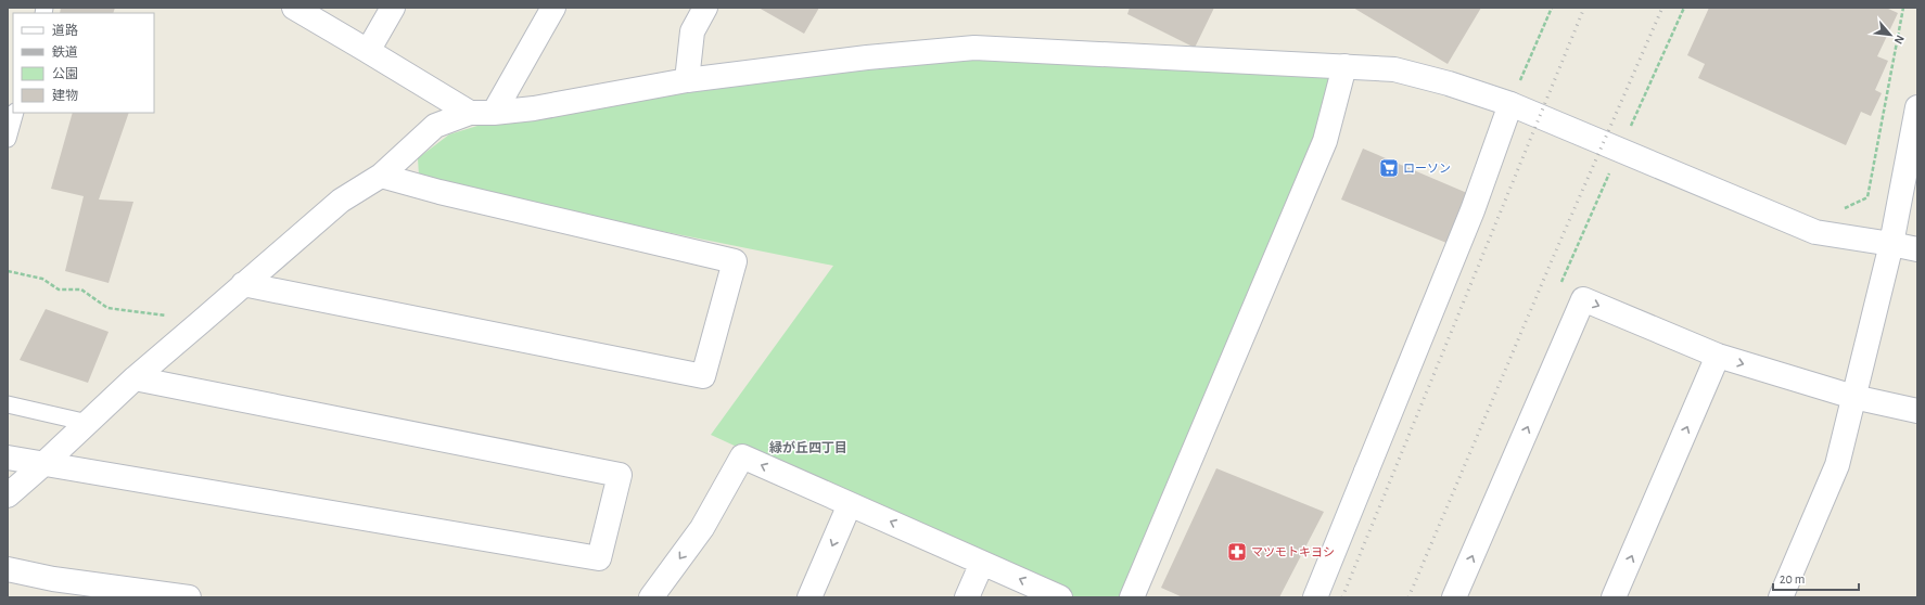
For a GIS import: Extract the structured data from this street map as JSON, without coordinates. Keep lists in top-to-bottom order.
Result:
{
  "districts": ["緑が丘四丁目"],
  "places": {
    "supermarket": ["ローソン"],
    "pharmacy": ["マツモトキヨシ"]
  },
  "legend": [
    "道路",
    "鉄道",
    "公園",
    "建物"
  ],
  "scale_bar": "20 m",
  "north": "bottom right"
}
